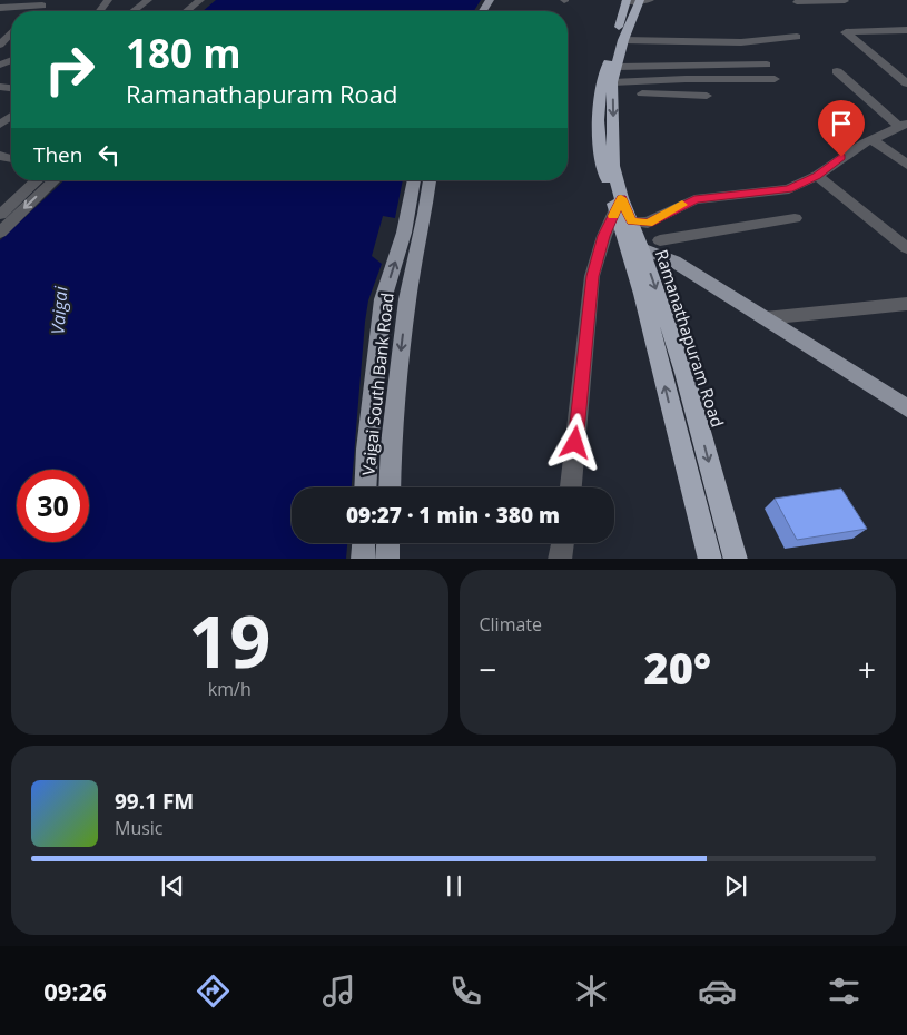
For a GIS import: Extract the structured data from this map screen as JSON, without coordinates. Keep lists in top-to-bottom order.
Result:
{
  "streets": {
    "highway": ["Ramanathapuram Road"],
    "main road": ["Vaigai South Bank Road"]
  },
  "water": ["Vaigai"],
  "page": {
    "turn": ["180 m", "Ramanathapuram Road"],
    "then": "Then",
    "limit": "30",
    "trip": "09:27 · 1 min · 380 m",
    "tile": [
      ["19", "km/h"],
      "Climate"
    ],
    "heat": ["−", "20°", "+"],
    "song": ["99.1 FM", "Music"],
    "tabs": "09:26"
  }
}
